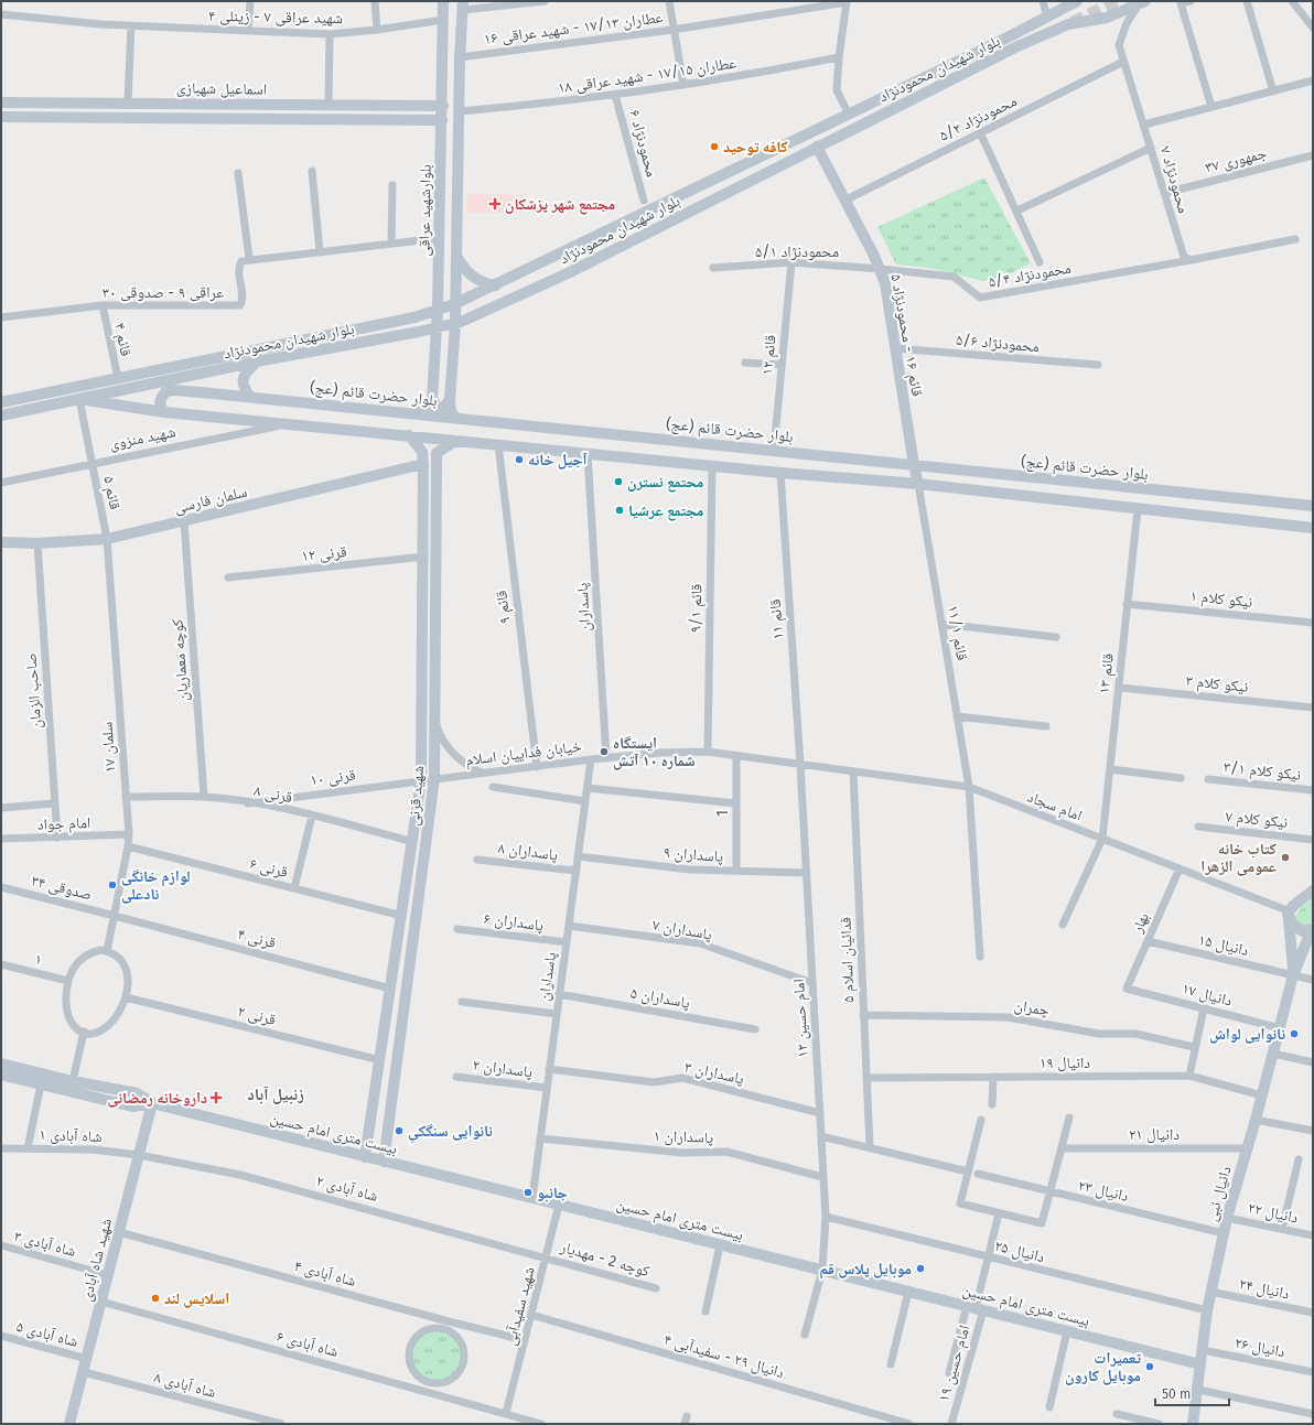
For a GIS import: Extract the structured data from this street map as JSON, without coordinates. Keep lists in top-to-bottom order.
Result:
{
  "streets": {
    "main road": [
      "بلوار شهیدان محمودنژاد",
      "اسماعیل شهبازی",
      "بلوارشهید عراقی",
      "قائم ۱۶ - محمودنژاد ۵",
      "بلوار حضرت قائم (عج)",
      "سلمان فارسی",
      "شهید قرنی",
      "بیست متری امام حسین",
      "دانیال نبی",
      "شهید شاه آبادی"
    ],
    "street": [
      "شهید عراقی ۷ - زینلی ۴",
      "عطاران ۱۷/۱۳ - شهید عراقی ۱۶",
      "عطاران ۱۷/۱۵ - شهید عراقی ۱۸",
      "محمودنژاد ۵/۲",
      "محمودنژاد ۶",
      "جمهوری ۳۷",
      "محمودنژاد ۷",
      "محمودنژاد ۵/۱",
      "محمودنژاد ۵/۴",
      "عراقی ۹ - صدوقی ۳۰",
      "قائم ۴",
      "محمودنژاد ۵/۶",
      "قائم ۱۲",
      "شهید منزوی",
      "قائم ۵",
      "قرنی ۱۲",
      "نیکو کلام ۱",
      "قائم ۹",
      "پاسداران",
      "قائم ۹/۱",
      "قائم ۱۱",
      "قائم ۱۱/۱",
      "کوچه معماریان",
      "قائم ۱۳",
      "نیکو کلام ۳",
      "صاحب الزمان",
      "سلمان ۱۷",
      "خیابان فداییان اسلام",
      "نیکو کلام ۳/۱",
      "قرنی ۱۰",
      "قرنی ۸",
      "امام سجاد",
      "1",
      "نیکو کلام ٧",
      "امام جواد",
      "پاسداران ۸",
      "پاسداران ۹",
      "قرنی ۶",
      "صدوقی ۳۴",
      "پاسداران ۶",
      "بهار",
      "پاسداران ۷",
      "قرنی ۴",
      "دانیال ۱۵",
      "۱",
      "فدائیان اسلام ۵",
      "دانیال ۱۷",
      "پاسداران ۵",
      "چمران",
      "قرنی ۲",
      "امام حسین ۱۲",
      "دانیال ۱۹",
      "پاسداران ۲",
      "پاسداران ۳",
      "دانیال ۲۱",
      "شاه آبادی ۱",
      "پاسداران ۱",
      "شاه آبادی ۲",
      "دانیال ۲۳",
      "دانیال ۲۲",
      "شاه آبادی ۳",
      "دانیال ۲۵",
      "کوچه 2 - مهدیار",
      "شاه آبادی ۴",
      "دانیال ۲۴",
      "شهید سفیدآبی",
      "شاه آبادی ۵",
      "شاه آبادی ۶",
      "دانیال ۲۶",
      "دانیال ۲۹ - سفیدآبی ۴",
      "امام حسین ۱۹",
      "شاه آبادی ۸"
    ]
  },
  "crossings": [
    ["شهید عراقی ۷ - زینلی ۴", "بلوارشهید عراقی"],
    ["عطاران ۱۷/۱۳ - شهید عراقی ۱۶", "بلوارشهید عراقی"],
    ["بلوار شهیدان محمودنژاد", "محمودنژاد ۷"],
    ["بلوار شهیدان محمودنژاد", "بلوارشهید عراقی"],
    ["بلوار شهیدان محمودنژاد", "قائم ۱۶ - محمودنژاد ۵"],
    ["بلوار شهیدان محمودنژاد", "قائم ۴"],
    ["بلوار شهیدان محمودنژاد", "قائم ۵"],
    ["عطاران ۱۷/۱۵ - شهید عراقی ۱۸", "محمودنژاد ۶"],
    ["عطاران ۱۷/۱۵ - شهید عراقی ۱۸", "بلوارشهید عراقی"],
    ["اسماعیل شهبازی", "بلوارشهید عراقی"],
    ["محمودنژاد ۵/۲", "محمودنژاد ۷"],
    ["محمودنژاد ۵/۲", "قائم ۱۶ - محمودنژاد ۵"],
    ["جمهوری ۳۷", "محمودنژاد ۷"],
    ["محمودنژاد ۷", "محمودنژاد ۵/۴"],
    ["بلوارشهید عراقی", "بلوار حضرت قائم (عج)"],
    ["محمودنژاد ۵/۱", "محمودنژاد ۵/۴"],
    ["محمودنژاد ۵/۱", "قائم ۱۶ - محمودنژاد ۵"],
    ["محمودنژاد ۵/۱", "قائم ۱۲"],
    ["محمودنژاد ۵/۴", "قائم ۱۶ - محمودنژاد ۵"],
    ["عراقی ۹ - صدوقی ۳۰", "قائم ۴"],
    ["قائم ۱۶ - محمودنژاد ۵", "محمودنژاد ۵/۶"],
    ["قائم ۱۶ - محمودنژاد ۵", "بلوار حضرت قائم (عج)"],
    ["قائم ۱۶ - محمودنژاد ۵", "قائم ۱۱/۱"],
    ["قائم ۱۲", "بلوار حضرت قائم (عج)"],
    ["شهید منزوی", "قائم ۵"],
    ["قائم ۵", "سلمان فارسی"],
    ["قائم ۵", "سلمان ۱۷"],
    ["سلمان فارسی", "کوچه معماریان"],
    ["سلمان فارسی", "صاحب الزمان"],
    ["سلمان فارسی", "سلمان ۱۷"],
    ["سلمان فارسی", "شهید قرنی"],
    ["قرنی ۱۲", "شهید قرنی"],
    ["نیکو کلام ۱", "قائم ۱۳"],
    ["قائم ۹", "خیابان فداییان اسلام"],
    ["پاسداران", "خیابان فداییان اسلام"],
    ["پاسداران", "پاسداران ۸"],
    ["پاسداران", "پاسداران ۹"],
    ["پاسداران", "پاسداران ۶"],
    ["پاسداران", "پاسداران ۷"],
    ["پاسداران", "پاسداران ۵"],
    ["پاسداران", "پاسداران ۲"],
    ["پاسداران", "پاسداران ۳"],
    ["پاسداران", "بیست متری امام حسین"],
    ["پاسداران", "پاسداران ۱"],
    ["قائم ۹/۱", "خیابان فداییان اسلام"],
    ["قائم ۱۱", "خیابان فداییان اسلام"],
    ["قائم ۱۱", "امام سجاد"],
    ["قائم ۱۱", "امام حسین ۱۲"],
    ["قائم ۱۱/۱", "امام سجاد"],
    ["کوچه معماریان", "قرنی ۸"],
    ["قائم ۱۳", "نیکو کلام ۳"],
    ["قائم ۱۳", "امام سجاد"],
    ["صاحب الزمان", "امام جواد"],
    ["سلمان ۱۷", "قرنی ۸"],
    ["سلمان ۱۷", "امام جواد"],
    ["سلمان ۱۷", "قرنی ۶"],
    ["سلمان ۱۷", "صدوقی ۳۴"],
    ["سلمان ۱۷", "قرنی ۴"],
    ["سلمان ۱۷", "۱"],
    ["سلمان ۱۷", "قرنی ۲"],
    ["خیابان فداییان اسلام", "قرنی ۱۰"],
    ["خیابان فداییان اسلام", "شهید قرنی"],
    ["خیابان فداییان اسلام", "امام سجاد"],
    ["خیابان فداییان اسلام", "1"],
    ["خیابان فداییان اسلام", "امام حسین ۱۲"],
    ["قرنی ۱۰", "قرنی ۸"],
    ["قرنی ۱۰", "شهید قرنی"],
    ["قرنی ۸", "شهید قرنی"],
    ["شهید قرنی", "قرنی ۶"],
    ["شهید قرنی", "قرنی ۴"],
    ["شهید قرنی", "قرنی ۲"],
    ["شهید قرنی", "بیست متری امام حسین"],
    ["امام سجاد", "بهار"],
    ["امام سجاد", "فدائیان اسلام ۵"],
    ["امام سجاد", "امام حسین ۱۲"],
    ["امام سجاد", "دانیال نبی"],
    ["1", "پاسداران ۹"],
    ["پاسداران ۹", "امام حسین ۱۲"],
    ["صدوقی ۳۴", "قرنی ۴"],
    ["بهار", "دانیال ۱۵"],
    ["بهار", "دانیال ۱۷"],
    ["پاسداران ۷", "امام حسین ۱۲"],
    ["دانیال ۱۵", "دانیال نبی"],
    ["۱", "قرنی ۲"],
    ["فدائیان اسلام ۵", "چمران"],
    ["فدائیان اسلام ۵", "دانیال ۱۹"],
    ["دانیال ۱۷", "دانیال نبی"],
    ["امام حسین ۱۲", "پاسداران ۳"],
    ["امام حسین ۱۲", "بیست متری امام حسین"],
    ["امام حسین ۱۲", "پاسداران ۱"],
    ["امام حسین ۱۲", "دانیال ۲۵"],
    ["دانیال ۱۹", "دانیال نبی"],
    ["بیست متری امام حسین", "دانیال نبی"],
    ["بیست متری امام حسین", "شهید شاه آبادی"],
    ["بیست متری امام حسین", "شهید سفیدآبی"],
    ["بیست متری امام حسین", "امام حسین ۱۹"],
    ["دانیال ۲۱", "دانیال نبی"],
    ["شاه آبادی ۱", "شاه آبادی ۲"],
    ["شاه آبادی ۱", "شهید شاه آبادی"],
    ["شاه آبادی ۲", "کوچه 2 - مهدیار"],
    ["شاه آبادی ۲", "شهید شاه آبادی"],
    ["شاه آبادی ۲", "شهید سفیدآبی"],
    ["دانیال ۲۳", "دانیال نبی"],
    ["دانیال نبی", "دانیال ۲۲"],
    ["دانیال نبی", "دانیال ۲۵"],
    ["دانیال نبی", "دانیال ۲۴"],
    ["دانیال نبی", "دانیال ۲۶"],
    ["شاه آبادی ۳", "شهید شاه آبادی"],
    ["کوچه 2 - مهدیار", "شهید سفیدآبی"],
    ["شهید شاه آبادی", "شاه آبادی ۴"],
    ["شهید شاه آبادی", "شاه آبادی ۵"],
    ["شهید شاه آبادی", "شاه آبادی ۶"],
    ["شهید شاه آبادی", "شاه آبادی ۸"],
    ["شاه آبادی ۴", "شهید سفیدآبی"],
    ["شهید سفیدآبی", "شاه آبادی ۶"],
    ["شهید سفیدآبی", "دانیال ۲۹ - سفیدآبی ۴"]
  ],
  "districts": ["زنبیل آباد"],
  "places": {
    "other": [
      "کافه توحید",
      "آجیل خانه",
      "محتمع نسترن",
      "مجتمع عرشیا",
      "ایستگاه شماره ۱۰ آتش",
      "کتاب خانه عمومی الزهرا",
      "لوازم خانگی نادعلی",
      "نانوایی لواش",
      "نانوایی سنگکیِ",
      "جانبو",
      "موبایل پلاس قم",
      "اسلایس لند",
      "تعمیرات موبایل کارون"
    ],
    "health": ["مجتمع شهر پزشکان", "داروخانه رمضانی"]
  },
  "scale_bar": "50 m"
}
